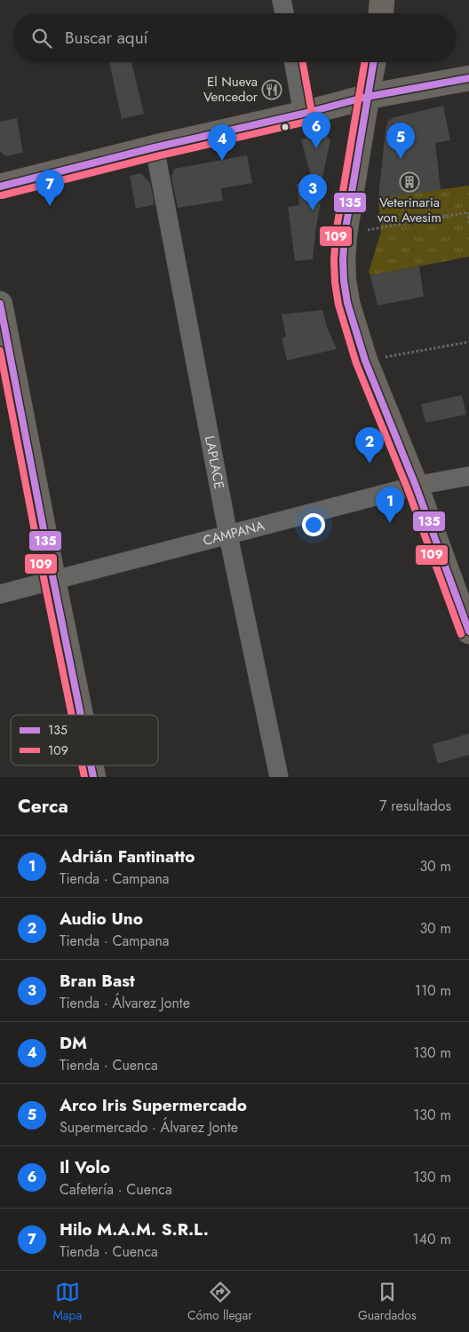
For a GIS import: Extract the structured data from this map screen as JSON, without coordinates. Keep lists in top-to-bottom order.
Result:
{
  "streets": {
    "street": ["LAPLACE", "CAMPANA"]
  },
  "crossings": [
    ["LAPLACE", "CAMPANA"]
  ],
  "places": {
    "restaurant": ["El Nueva Vencedor"],
    "building": ["Veterinaria von Avesim"]
  },
  "lines": ["transit line 135", "transit line 109"],
  "legend": ["135", "109"],
  "page": {
    "search": "Buscar aquí",
    "pins": [
      "6",
      "5",
      "4",
      "7",
      "3",
      "2",
      "1"
    ],
    "heading": ["Cerca", "7 resultados"],
    "list": [
      {
        "mark": "1",
        "name": "Adrián Fantinatto",
        "note": "Tienda · Campana",
        "value": "30 m"
      },
      {
        "mark": "2",
        "name": "Audio Uno",
        "note": "Tienda · Campana",
        "value": "30 m"
      },
      {
        "mark": "3",
        "name": "Bran Bast",
        "note": "Tienda · Álvarez Jonte",
        "value": "110 m"
      },
      {
        "mark": "4",
        "name": "DM",
        "note": "Tienda · Cuenca",
        "value": "130 m"
      },
      {
        "mark": "5",
        "name": "Arco Iris Supermercado",
        "note": "Supermercado · Álvarez Jonte",
        "value": "130 m"
      },
      {
        "mark": "6",
        "name": "Il Volo",
        "note": "Cafetería · Cuenca",
        "value": "130 m"
      },
      {
        "mark": "7",
        "name": "Hilo M.A.M. S.R.L.",
        "note": "Tienda · Cuenca",
        "value": "140 m"
      }
    ],
    "nav": ["Mapa", "Cómo llegar", "Guardados"]
  }
}
